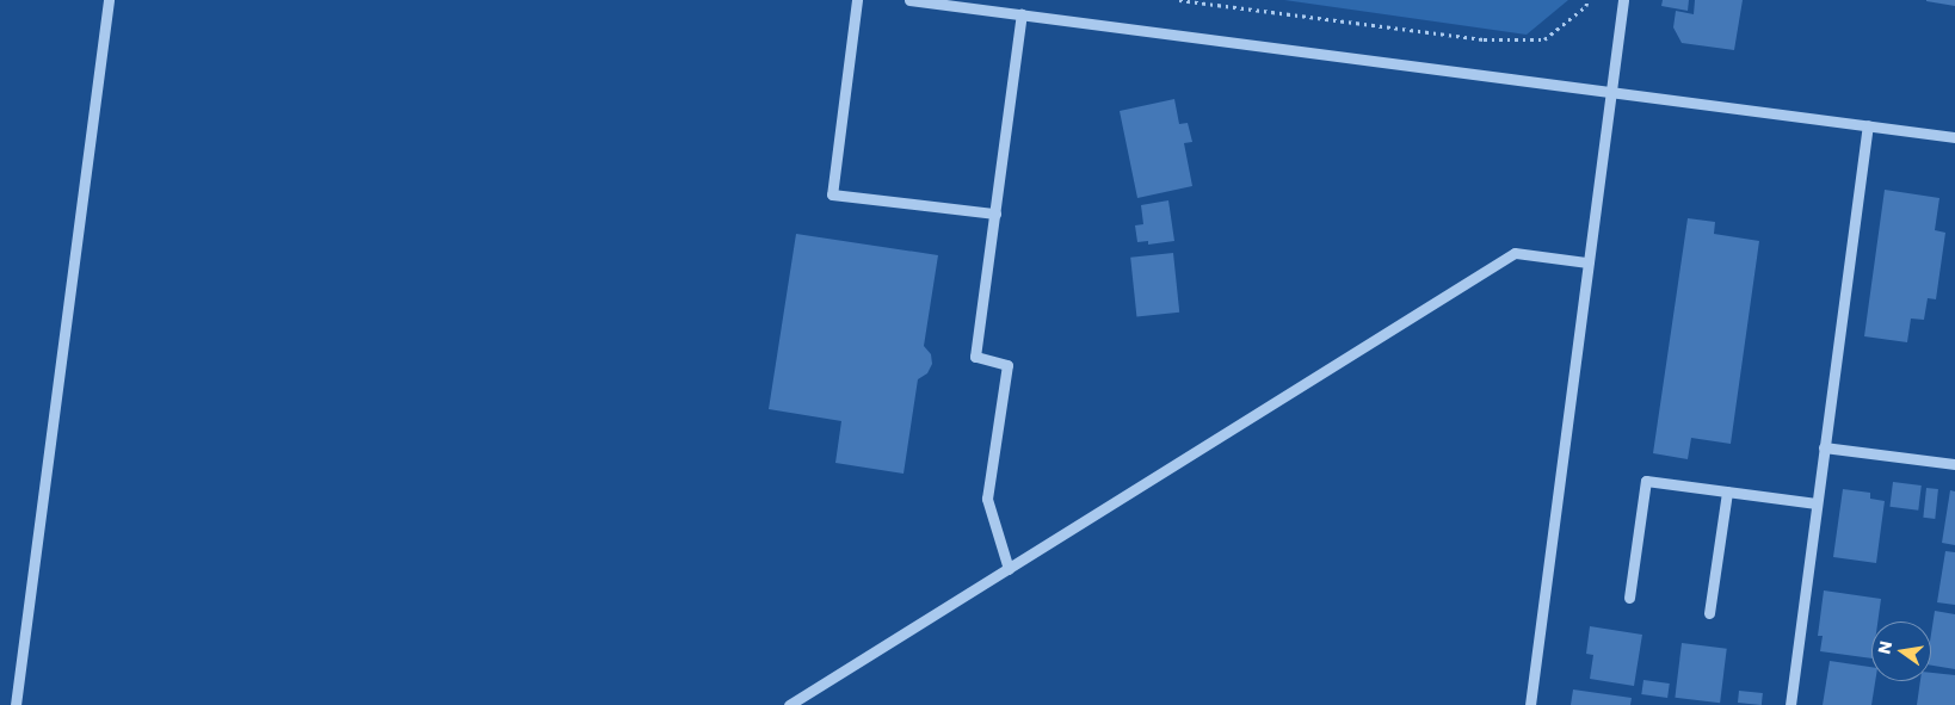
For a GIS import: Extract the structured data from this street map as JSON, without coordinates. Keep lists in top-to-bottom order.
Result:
{
  "north": "left"
}
